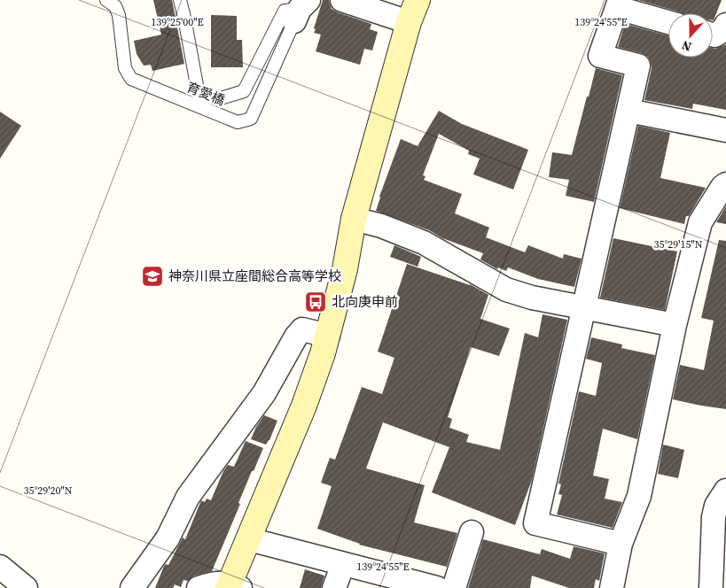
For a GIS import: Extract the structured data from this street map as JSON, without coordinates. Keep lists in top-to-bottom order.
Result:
{
  "streets": {
    "lane": ["育愛橋"]
  },
  "places": {
    "school or university": ["神奈川県立座間総合高等学校"],
    "bus stop": ["北向庚申前"]
  },
  "north": "bottom",
  "coordinates": [
    "139°25'00\"E",
    "139°24'55\"E",
    "35°29'15\"N",
    "35°29'20\"N"
  ]
}
